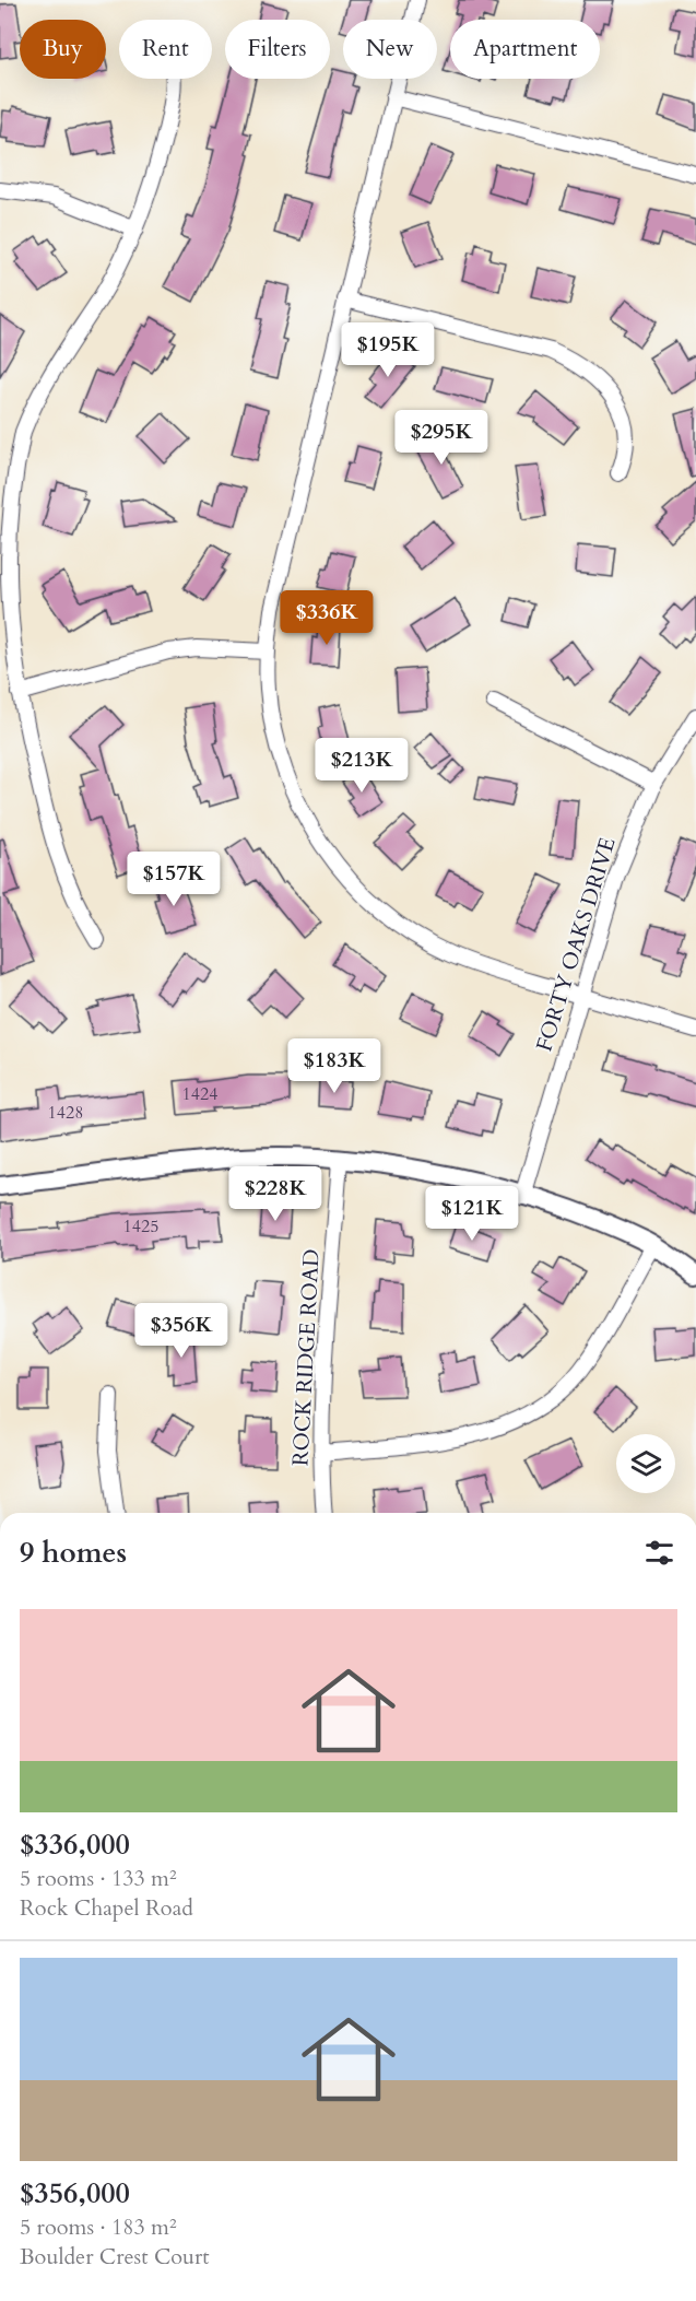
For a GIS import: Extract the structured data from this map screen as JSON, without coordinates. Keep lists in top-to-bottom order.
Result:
{
  "streets": {
    "street": ["FORTY OAKS DRIVE", "ROCK RIDGE ROAD"]
  },
  "house_numbers": ["1424", "1428", "1425"],
  "page": {
    "chip": [
      "Buy",
      "Rent",
      "Filters",
      "New",
      "Apartment"
    ],
    "price": [
      "$195K",
      "$295K",
      "$336K",
      "$213K",
      "$157K",
      "$183K",
      "$228K",
      "$121K",
      "$356K"
    ],
    "heading": "9 homes",
    "list": [
      {
        "name": "$336,000",
        "note": "5 rooms · 133 m² · Rock Chapel Road"
      },
      {
        "name": "$356,000",
        "note": "5 rooms · 183 m² · Boulder Crest Court"
      }
    ]
  }
}
